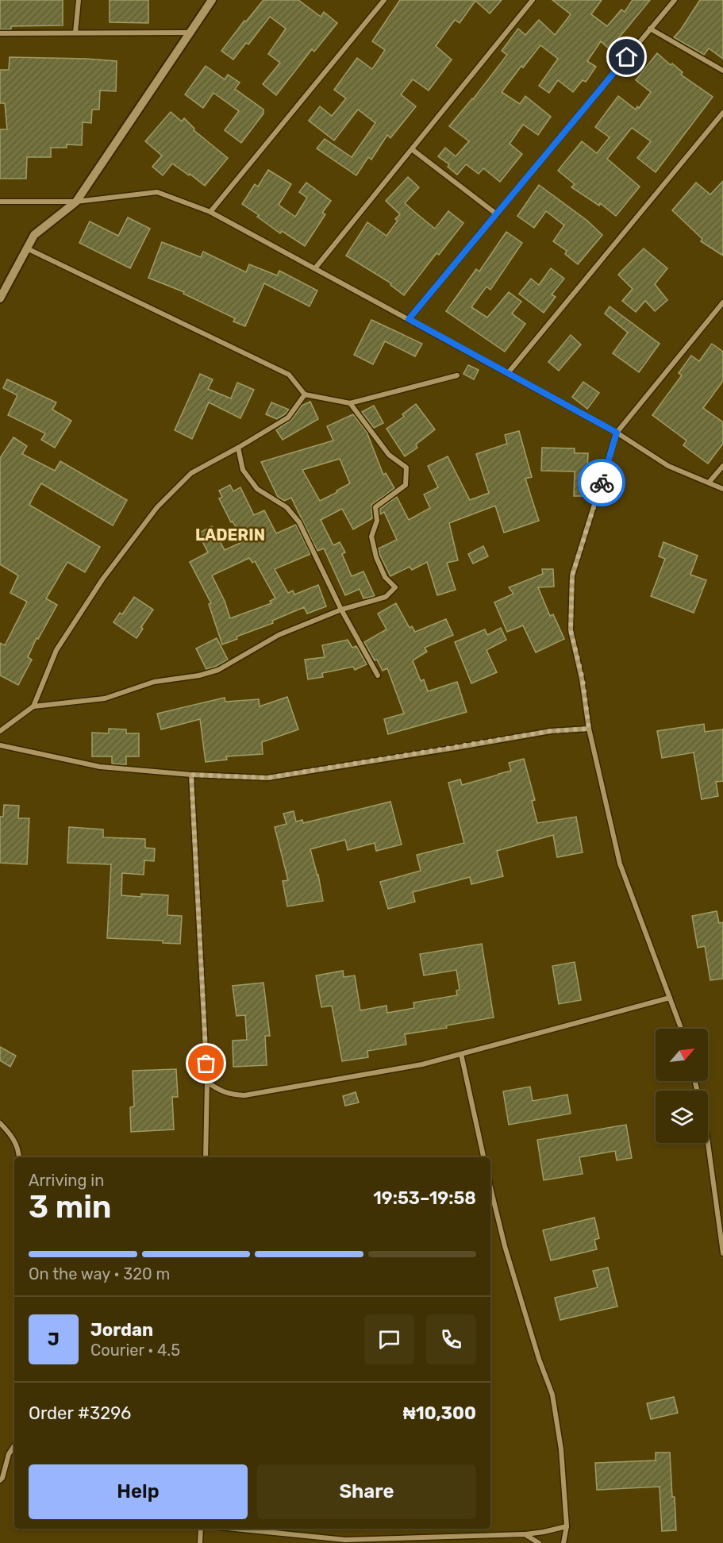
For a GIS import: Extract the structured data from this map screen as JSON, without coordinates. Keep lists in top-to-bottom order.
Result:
{
  "districts": ["LADERIN"],
  "north": "top right",
  "page": {
    "heading": ["3 min", "Arriving in", "19:53–19:58"],
    "panel": [
      "Jordan",
      "Courier · 4.5",
      "Order #3296",
      "₦10,300"
    ],
    "bar": "On the way · 320 m",
    "round": "J",
    "buttons": ["Help", "Share"]
  }
}
